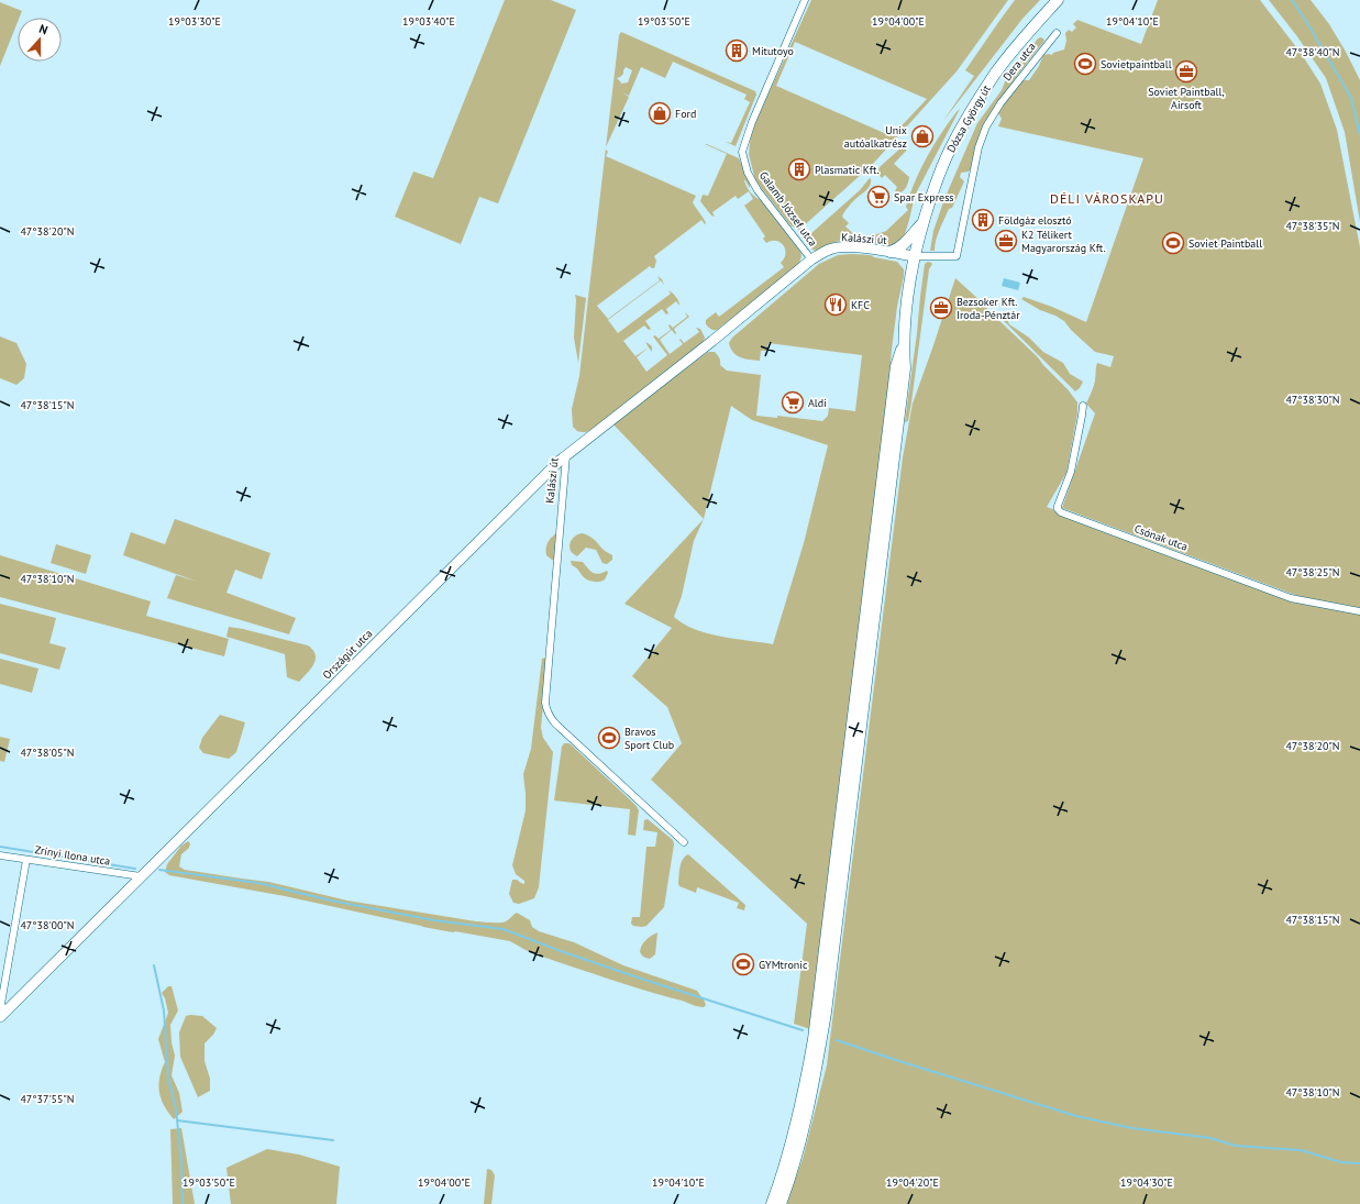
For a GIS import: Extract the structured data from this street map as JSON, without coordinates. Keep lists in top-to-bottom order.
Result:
{
  "streets": {
    "main road": ["Dózsa György út", "Kalászi út", "Országút utca"],
    "street": [
      "Dera utca",
      "Galamb József utca",
      "Csónak utca",
      "Zrínyi Ilona utca"
    ]
  },
  "crossings": [
    ["Dera utca", "Dózsa György út"],
    ["Dera utca", "Kalászi út"],
    ["Dózsa György út", "Kalászi út"],
    ["Galamb József utca", "Kalászi út"],
    ["Kalászi út", "Országút utca"],
    ["Országút utca", "Zrínyi Ilona utca"]
  ],
  "districts": ["DÉLI VÁROSKAPU"],
  "places": {
    "building": ["Mitutoyo", "Plasmatic Kft.", "Földgáz elosztó"],
    "sports": [
      "Sovietpaintball",
      "Soviet Paintball",
      "Bravos Sport Club",
      "GYMtronic"
    ],
    "office": ["Soviet Paintball, Airsoft", "K2 Télikert Magyarország Kft.", "Bezsoker Kft. Iroda-Pénztár"],
    "shop": ["Ford", "Unix autóalkatrész"],
    "supermarket": ["Spar Express", "Aldi"],
    "restaurant": ["KFC"]
  },
  "north": "top",
  "coordinates": [
    "19°03'50\"E",
    "19°04'00\"E",
    "19°03'30\"E",
    "19°03'40\"E",
    "19°04'10\"E",
    "47°38'40\"N",
    "47°38'35\"N",
    "47°38'20\"N",
    "47°38'30\"N",
    "47°38'15\"N",
    "47°38'25\"N",
    "47°38'10\"N",
    "47°38'05\"N",
    "47°38'00\"N",
    "47°37'55\"N",
    "19°04'20\"E",
    "19°04'30\"E"
  ]
}
